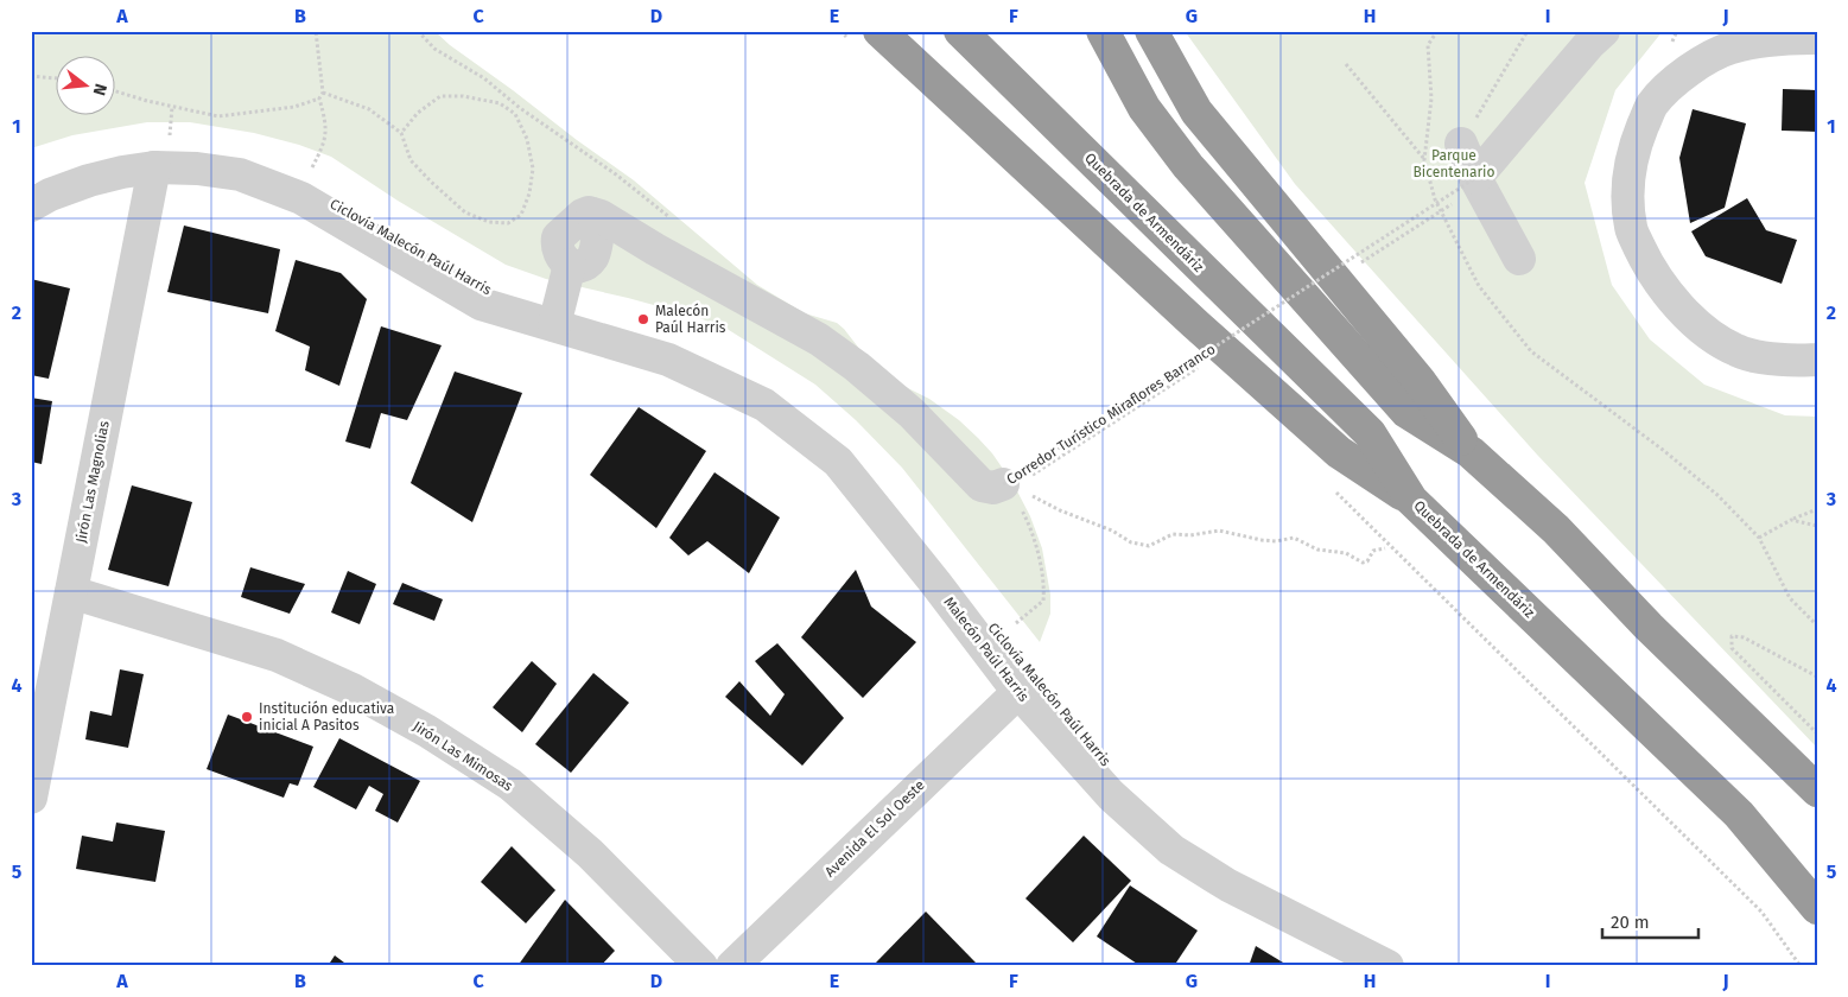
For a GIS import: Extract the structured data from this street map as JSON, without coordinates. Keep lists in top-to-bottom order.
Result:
{
  "streets": {
    "highway": ["Quebrada de Armendáriz"],
    "street": [
      "Corredor Turístico Miraflores Barranco",
      "Jirón Las Magnolias",
      "Malecón Paúl Harris",
      "Jirón Las Mimosas",
      "Avenida El Sol Oeste"
    ]
  },
  "crossings": [
    ["Corredor Turístico Miraflores Barranco", "Malecón Paúl Harris"],
    ["Jirón Las Magnolias", "Malecón Paúl Harris"],
    ["Jirón Las Magnolias", "Jirón Las Mimosas"],
    ["Malecón Paúl Harris", "Avenida El Sol Oeste"]
  ],
  "parks": ["Parque Bicentenario"],
  "places": ["Malecón Paúl Harris", "Institución educativa inicial A Pasitos"],
  "scale_bar": "20 m",
  "north": "right",
  "grid": {
    "columns": [
      "A",
      "B",
      "C",
      "D",
      "E",
      "F",
      "G",
      "H",
      "I",
      "J"
    ],
    "rows": [
      "1",
      "2",
      "3",
      "4",
      "5"
    ]
  }
}
